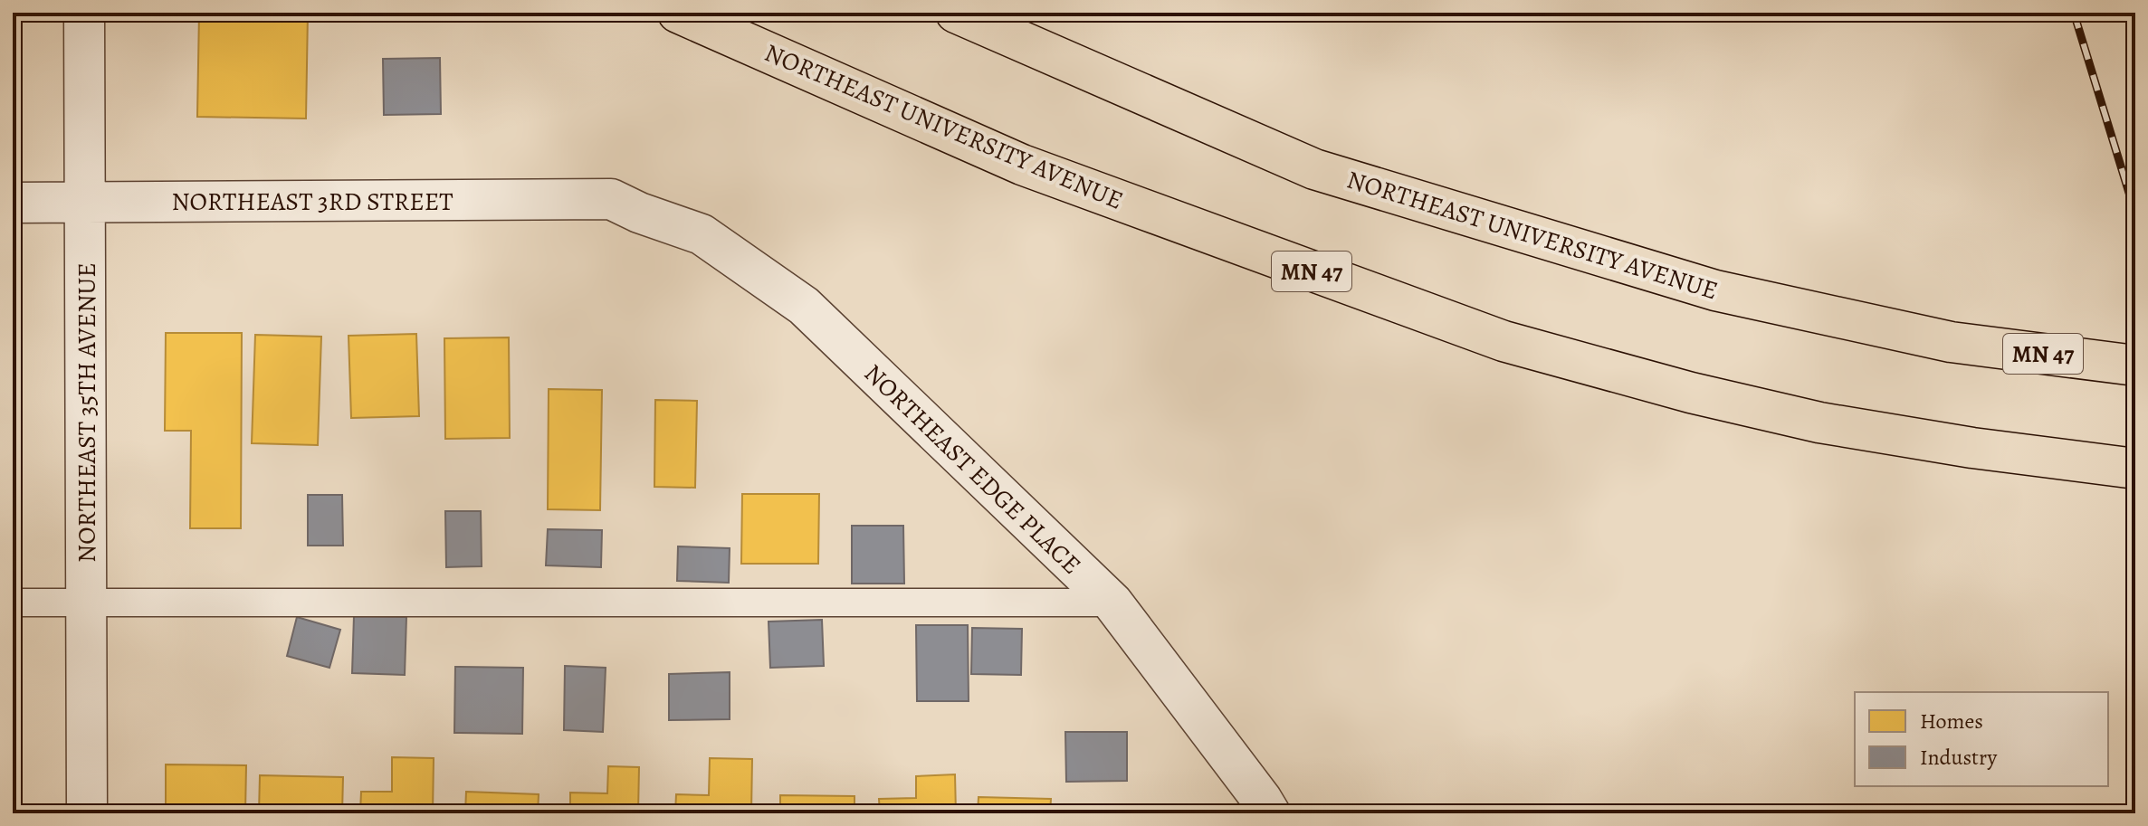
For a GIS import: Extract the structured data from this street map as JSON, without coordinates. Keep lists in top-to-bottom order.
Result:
{
  "streets": {
    "main road": ["NORTHEAST UNIVERSITY AVENUE", "MN 47"],
    "street": ["NORTHEAST 3RD STREET", "NORTHEAST 35TH AVENUE", "NORTHEAST EDGE PLACE"]
  },
  "crossings": [
    ["NORTHEAST 3RD STREET", "NORTHEAST 35TH AVENUE"],
    ["NORTHEAST 3RD STREET", "NORTHEAST EDGE PLACE"]
  ],
  "legend": ["Homes", "Industry"]
}
